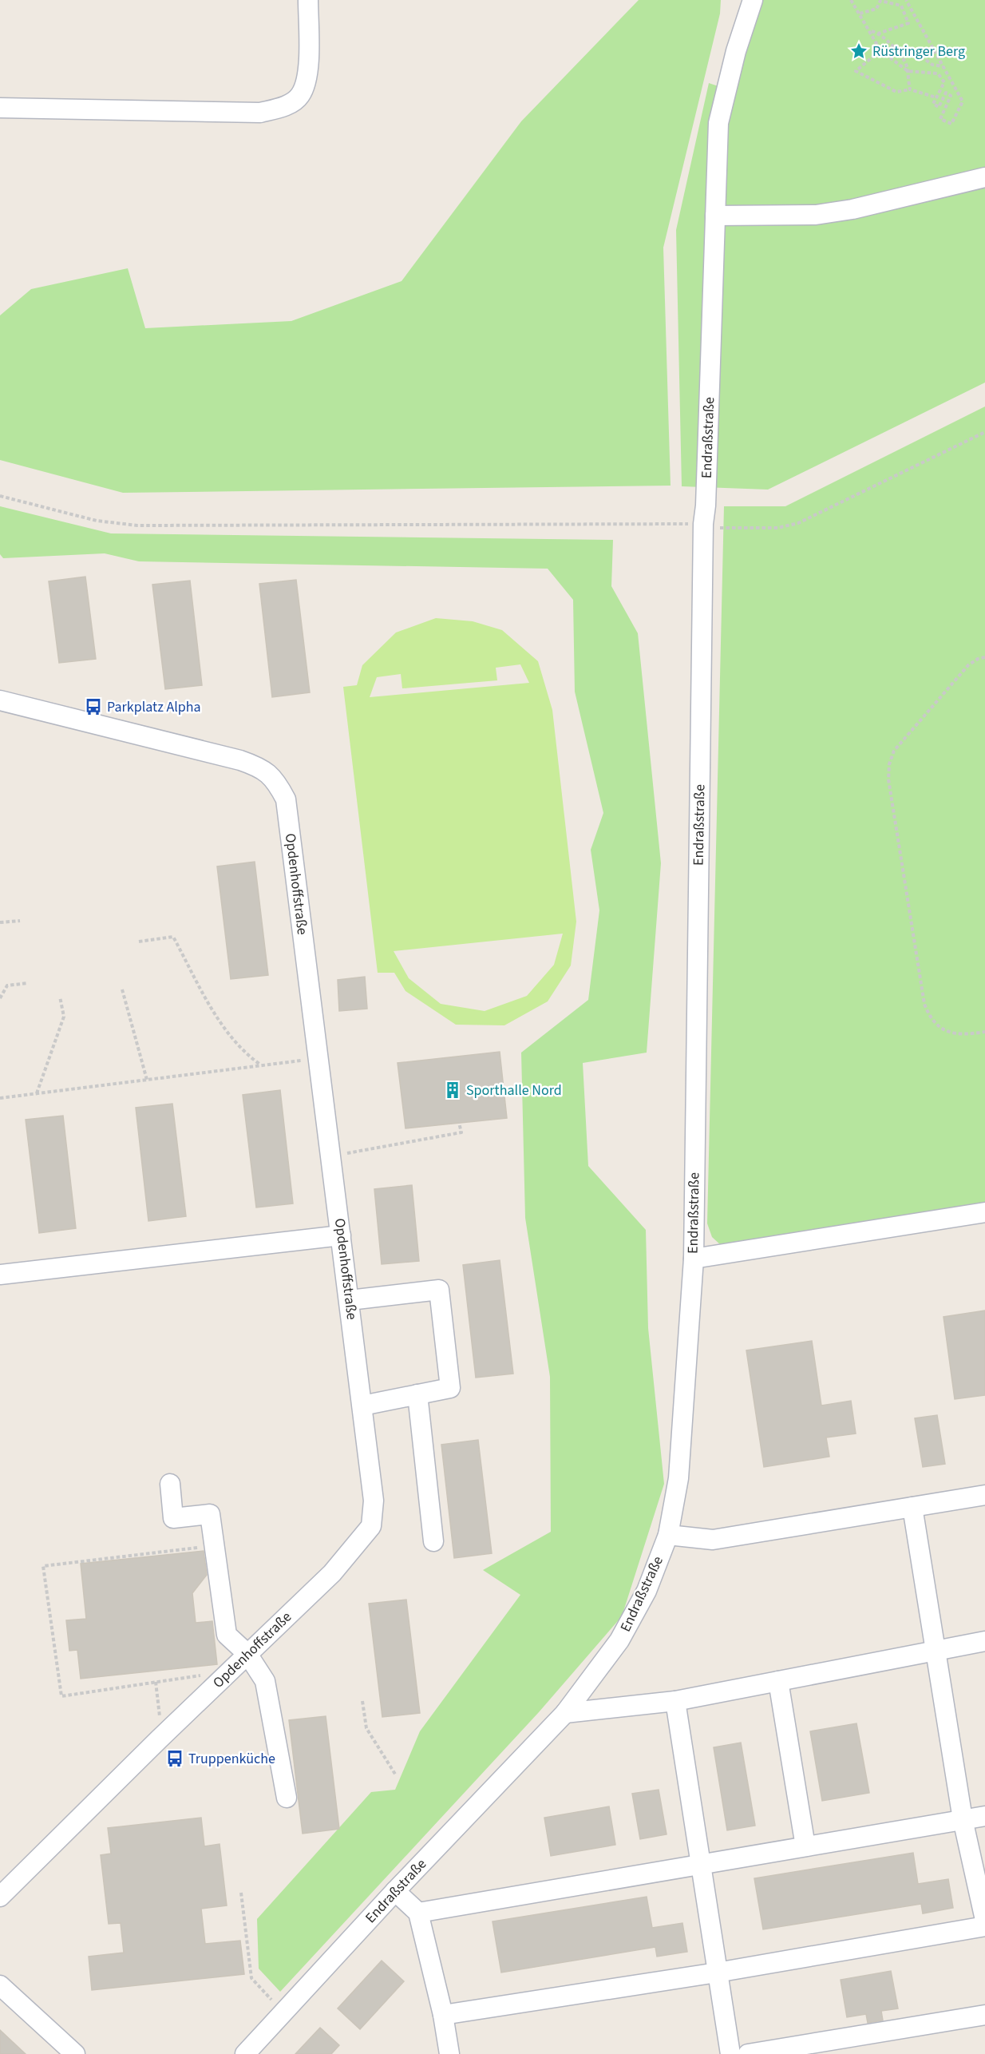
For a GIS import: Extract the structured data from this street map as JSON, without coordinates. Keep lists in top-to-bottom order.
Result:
{
  "streets": {
    "street": ["Endraßstraße", "Opdenhoffstraße"]
  },
  "places": {
    "place": ["Rüstringer Berg"],
    "bus stop": ["Parkplatz Alpha", "Truppenküche"],
    "building": ["Sporthalle Nord"]
  }
}
